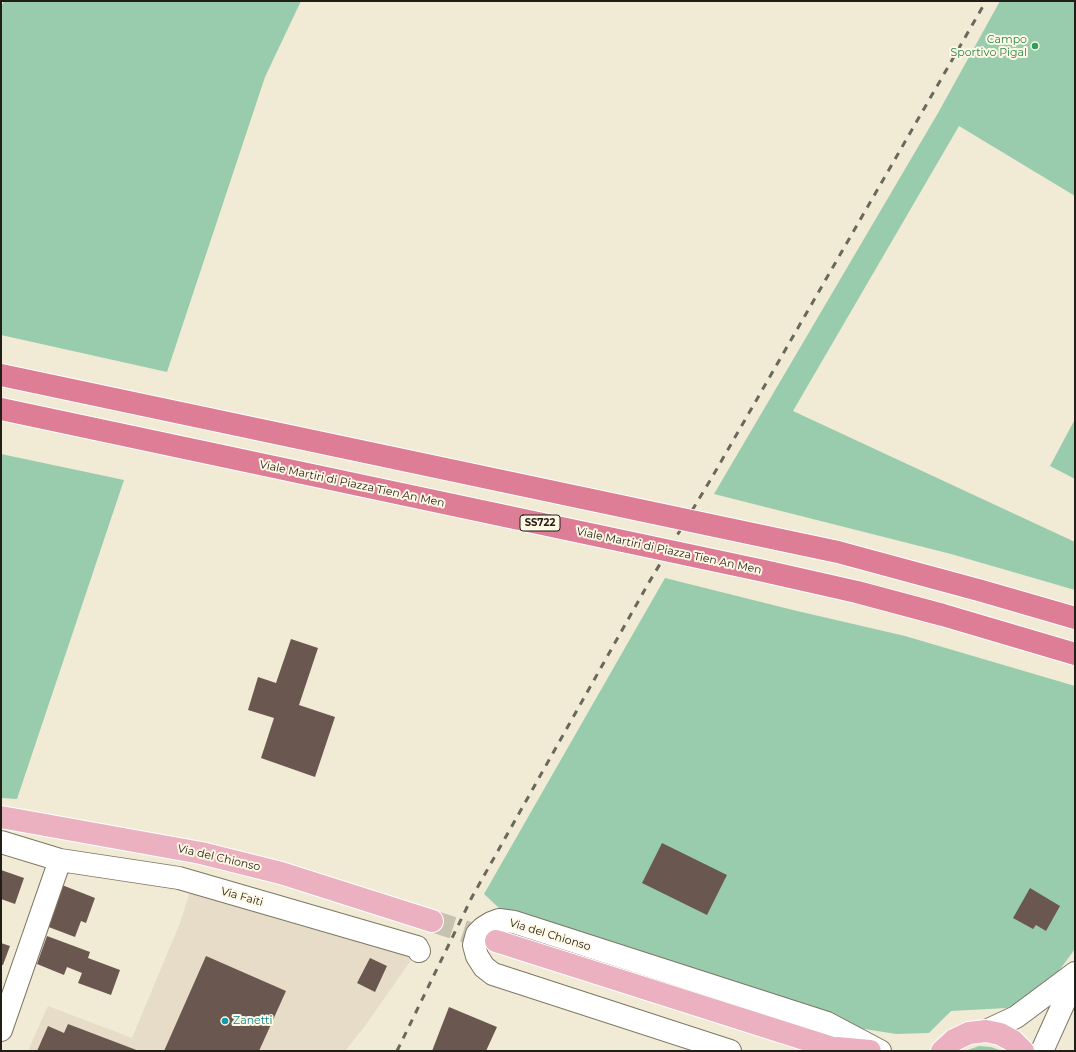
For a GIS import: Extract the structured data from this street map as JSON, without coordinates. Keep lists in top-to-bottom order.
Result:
{
  "streets": {
    "highway": ["Viale Martiri di Piazza Tien An Men", "SS722"],
    "main road": ["Via del Chionso"],
    "street": ["Via Faiti"]
  },
  "places": ["Campo Sportivo Pigal", "Zanetti"]
}
